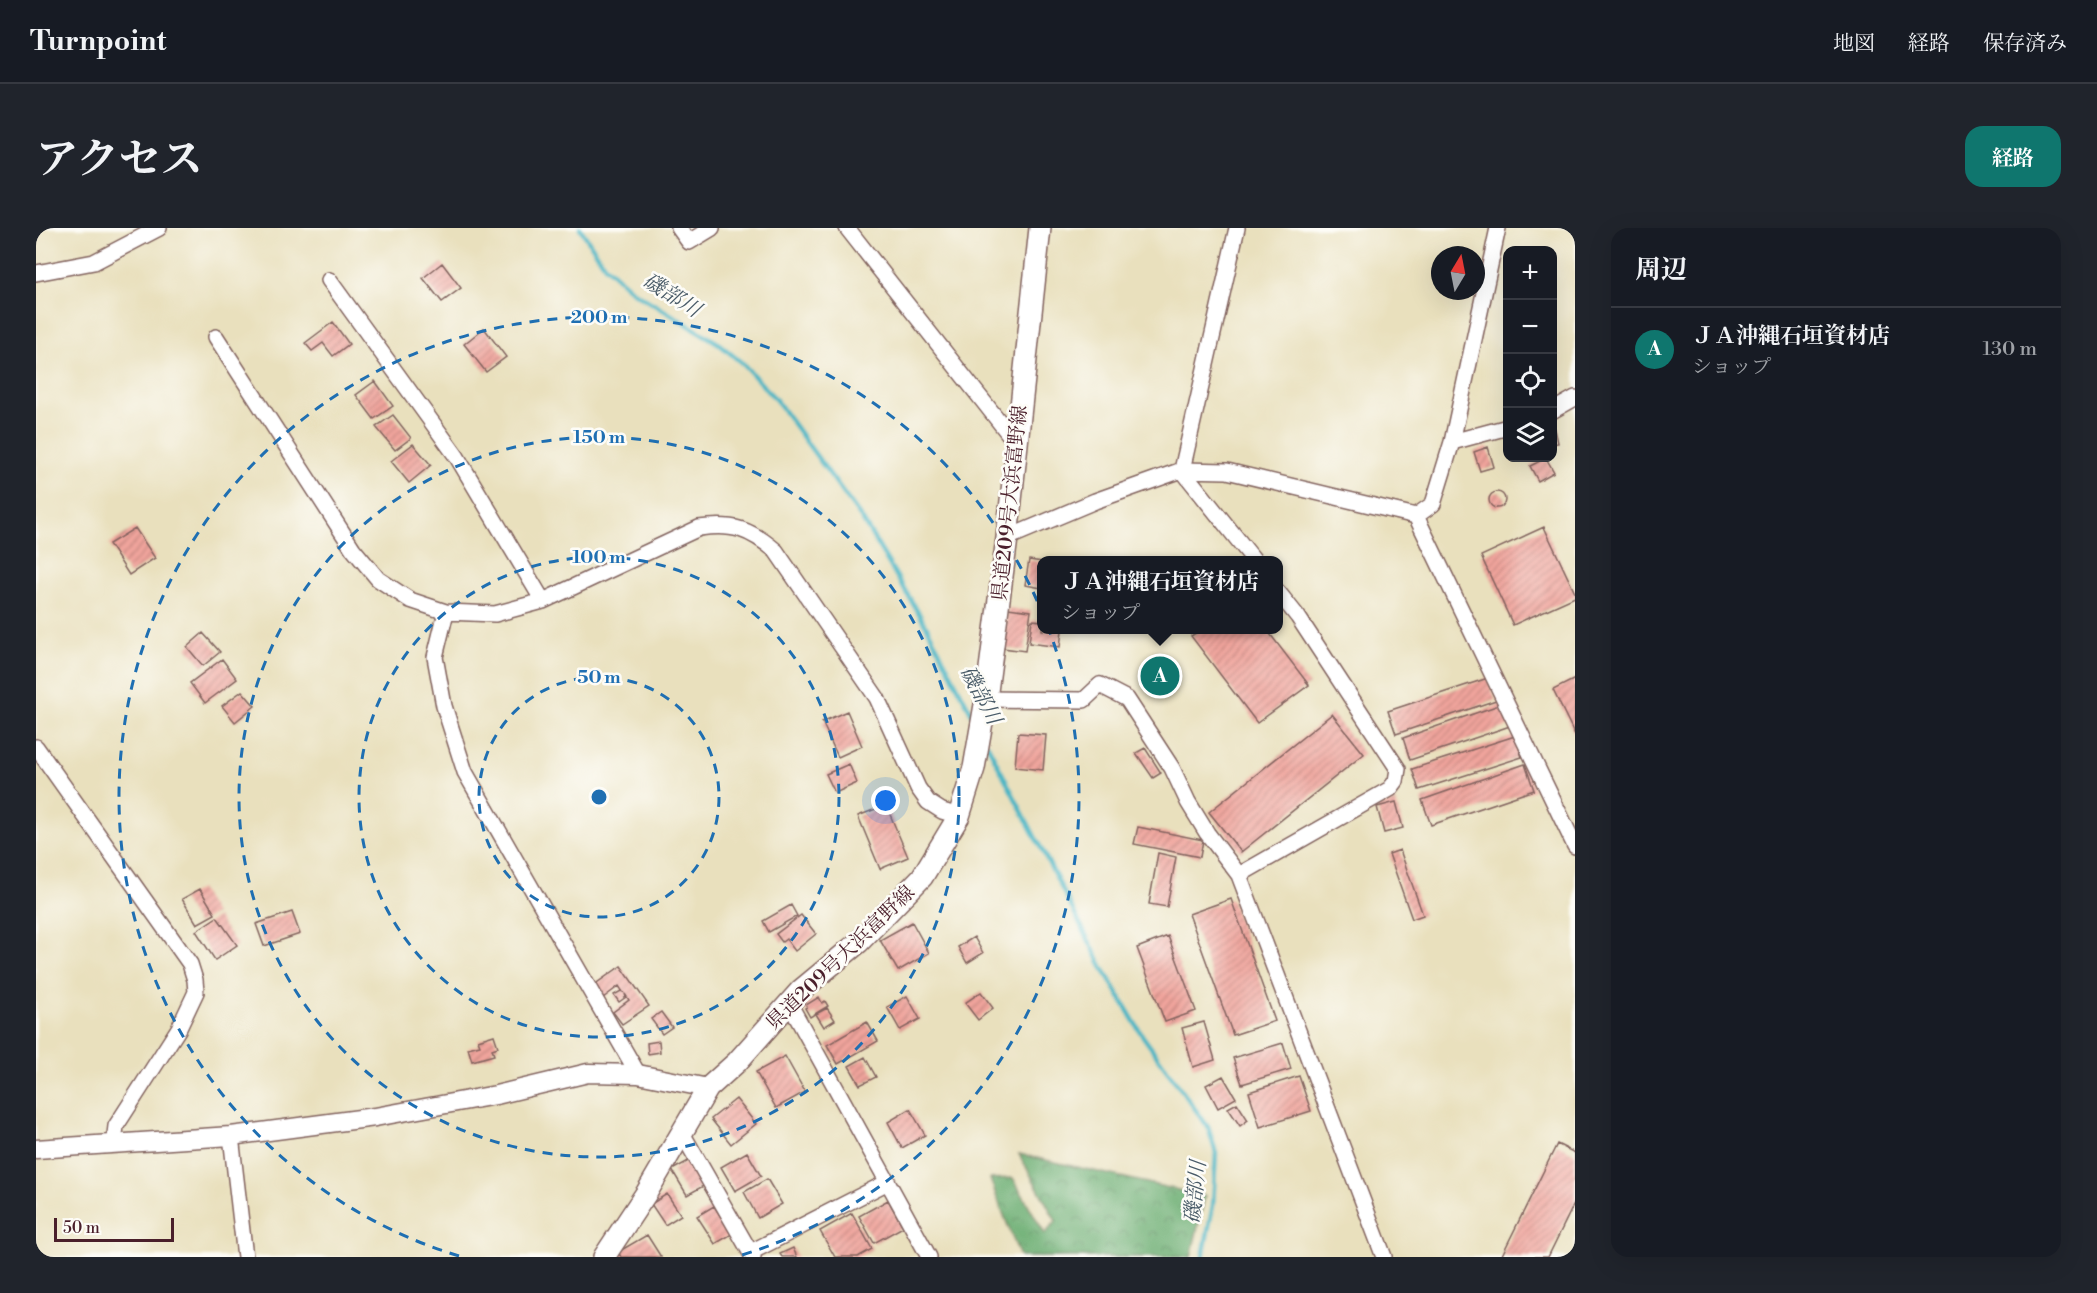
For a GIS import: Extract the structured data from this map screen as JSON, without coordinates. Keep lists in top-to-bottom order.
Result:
{
  "streets": {
    "main road": ["県道209号大浜富野線"]
  },
  "water": ["磯部川"],
  "scale_bar": "50 m",
  "north": "top",
  "page": {
    "header": "Turnpoint",
    "nav": ["地図", "経路", "保存済み"],
    "title": "アクセス",
    "buttons": "経路",
    "heading": "周辺",
    "map_buttons": ["+", "−"],
    "list": [
      {
        "mark": "A",
        "name": "ＪＡ沖縄石垣資材店",
        "note": "ショップ",
        "value": "130 m"
      }
    ],
    "popup": ["ＪＡ沖縄石垣資材店", "ショップ"],
    "pins": "A",
    "scale": "50 m"
  },
  "rings": [
    "200 m",
    "150 m",
    "100 m",
    "50 m"
  ]
}
